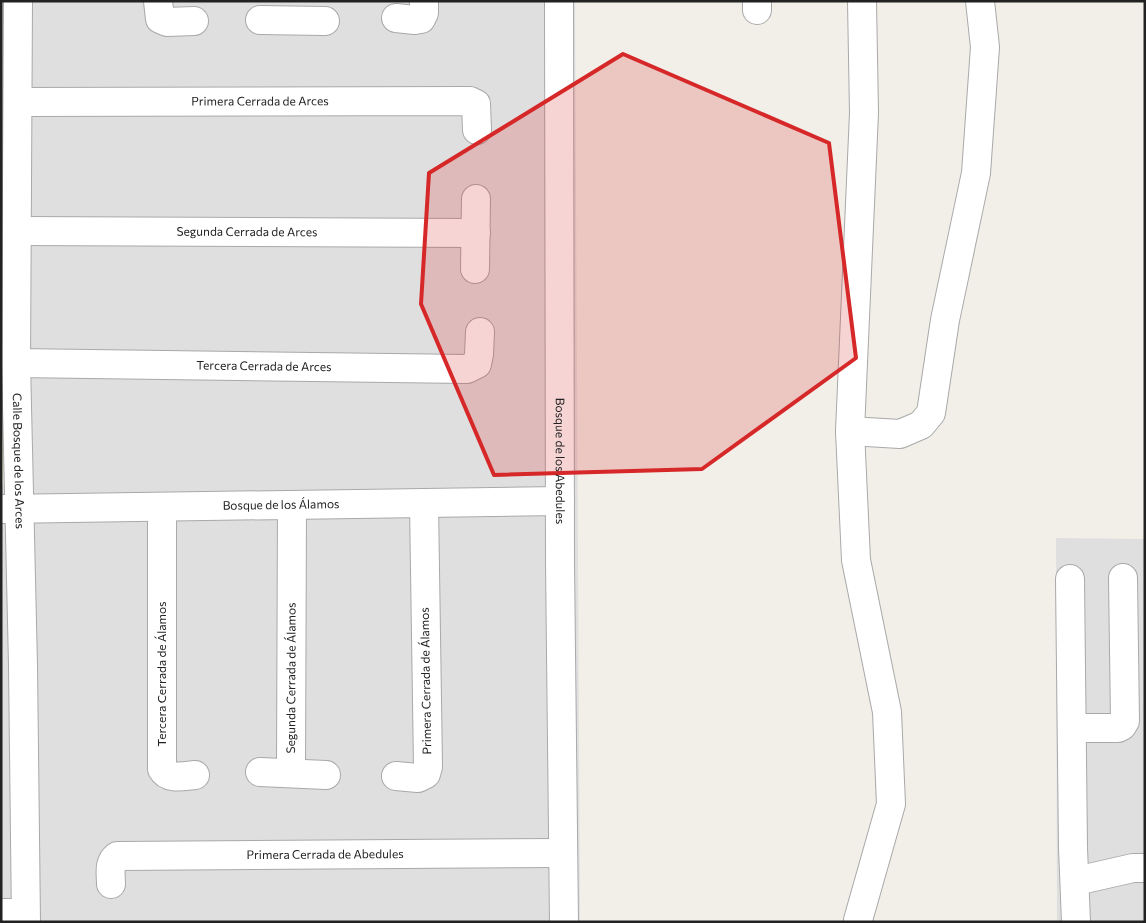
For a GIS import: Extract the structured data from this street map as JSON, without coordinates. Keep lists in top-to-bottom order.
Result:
{
  "streets": {
    "street": [
      "Primera Cerrada de Arces",
      "Segunda Cerrada de Arces",
      "Tercera Cerrada de Arces",
      "Calle Bosque de los Arces",
      "Bosque de los Abedules",
      "Bosque de los Álamos",
      "Tercera Cerrada de Álamos",
      "Segunda Cerrada de Álamos",
      "Primera Cerrada de Álamos",
      "Primera Cerrada de Abedules"
    ]
  },
  "crossings": [
    ["Primera Cerrada de Arces", "Calle Bosque de los Arces"],
    ["Segunda Cerrada de Arces", "Calle Bosque de los Arces"],
    ["Tercera Cerrada de Arces", "Calle Bosque de los Arces"],
    ["Calle Bosque de los Arces", "Bosque de los Álamos"],
    ["Bosque de los Abedules", "Bosque de los Álamos"],
    ["Bosque de los Abedules", "Primera Cerrada de Abedules"],
    ["Bosque de los Álamos", "Tercera Cerrada de Álamos"],
    ["Bosque de los Álamos", "Segunda Cerrada de Álamos"],
    ["Bosque de los Álamos", "Primera Cerrada de Álamos"]
  ]
}
